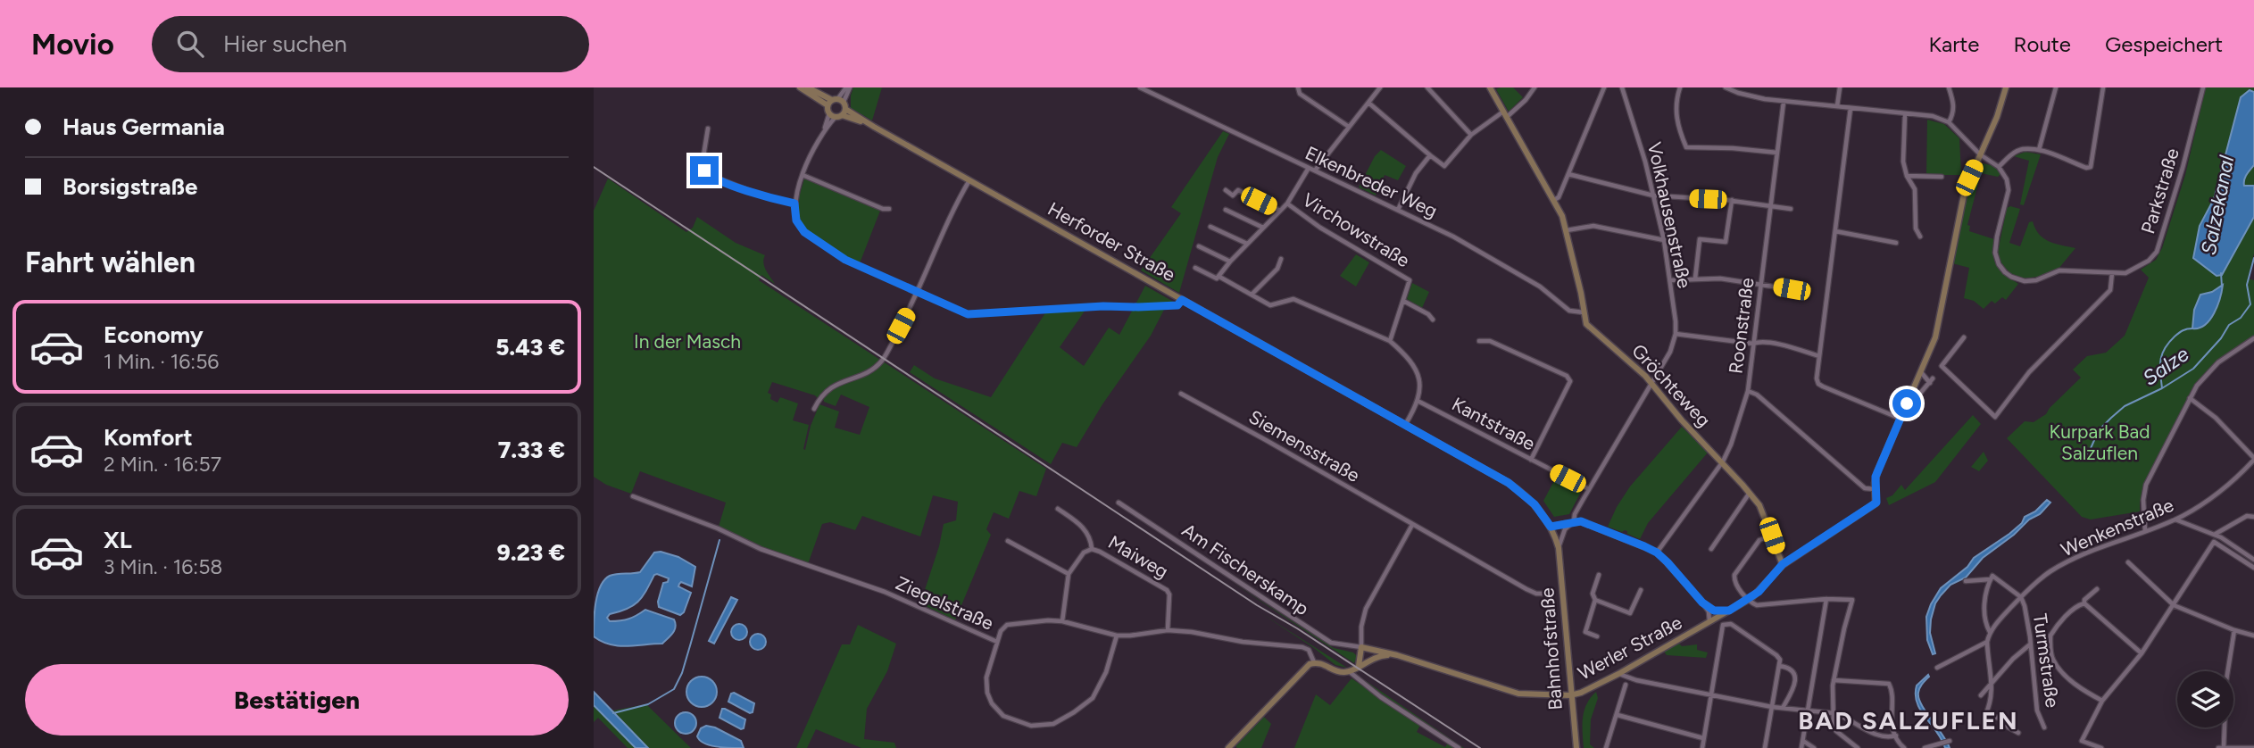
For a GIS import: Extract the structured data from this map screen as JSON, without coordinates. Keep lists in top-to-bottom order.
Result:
{
  "streets": {
    "main road": [
      "Herforder Straße",
      "Gröchteweg",
      "Werler Straße",
      "Bahnhofstraße"
    ],
    "street": [
      "Elkenbreder Weg",
      "Parkstraße",
      "Volkhausenstraße",
      "Virchowstraße",
      "Roonstraße",
      "Kantstraße",
      "Siemensstraße",
      "Wenkenstraße",
      "Maiweg",
      "Am Fischerskamp",
      "Ziegelstraße",
      "Turmstraße"
    ]
  },
  "crossings": [
    ["Elkenbreder Weg", "Gröchteweg"],
    ["Volkhausenstraße", "Gröchteweg"],
    ["Volkhausenstraße", "Kantstraße"],
    ["Herforder Straße", "Bahnhofstraße"],
    ["Roonstraße", "Werler Straße"],
    ["Gröchteweg", "Werler Straße"],
    ["Wenkenstraße", "Turmstraße"],
    ["Maiweg", "Ziegelstraße"],
    ["Am Fischerskamp", "Werler Straße"],
    ["Werler Straße", "Bahnhofstraße"]
  ],
  "districts": ["BAD SALZUFLEN"],
  "water": ["Salzekanal", "Salze"],
  "parks": ["In der Masch", "Kurpark Bad Salzuflen"],
  "page": {
    "header": "Movio",
    "search": "Hier suchen",
    "nav": ["Karte", "Route", "Gespeichert"],
    "banner": ["Haus Germania", "Borsigstraße"],
    "heading": "Fahrt wählen",
    "list": [
      {
        "name": "Economy",
        "note": "1 Min. · 16:56",
        "value": "5.43 €"
      },
      {
        "name": "Komfort",
        "note": "2 Min. · 16:57",
        "value": "7.33 €"
      },
      {
        "name": "XL",
        "note": "3 Min. · 16:58",
        "value": "9.23 €"
      }
    ],
    "buttons": "Bestätigen"
  }
}
